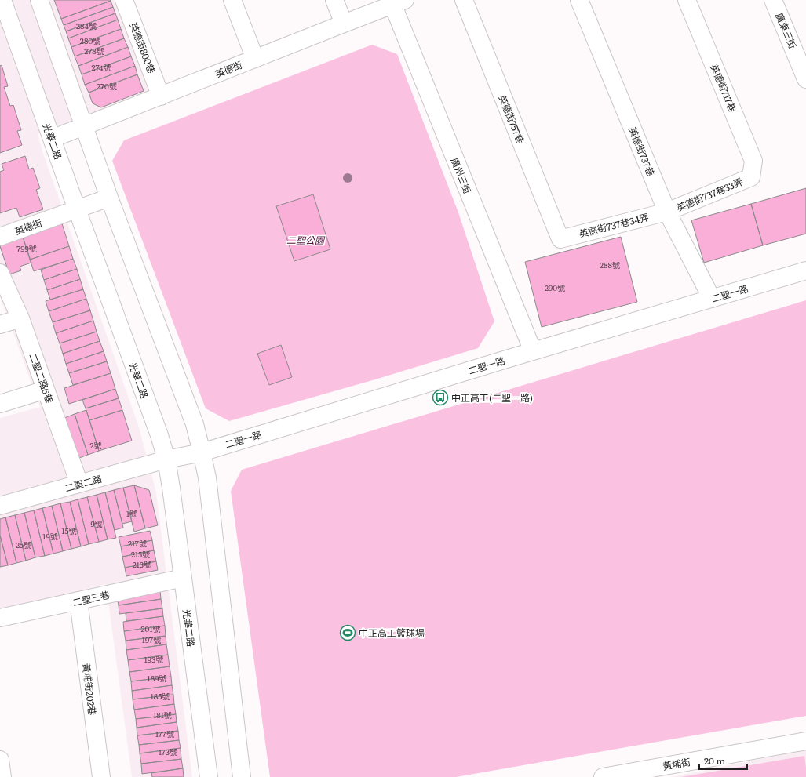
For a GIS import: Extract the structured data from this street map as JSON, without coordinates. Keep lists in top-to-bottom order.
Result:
{
  "streets": {
    "street": [
      "廣東三街",
      "英德街800巷",
      "英德街",
      "英德街717巷",
      "英德街757巷",
      "光華二路",
      "英德街737巷",
      "廣州三街",
      "英德街737巷33弄",
      "英德街737巷34弄",
      "二聖一路",
      "二聖二路6巷",
      "二聖二路",
      "二聖三巷",
      "黃埔街202巷",
      "黃埔街"
    ]
  },
  "crossings": [
    ["英德街800巷", "英德街"],
    ["英德街", "光華二路"],
    ["英德街", "廣州三街"],
    ["英德街717巷", "英德街737巷33弄"],
    ["英德街757巷", "英德街737巷34弄"],
    ["光華二路", "二聖一路"],
    ["光華二路", "二聖二路"],
    ["光華二路", "二聖三巷"],
    ["英德街737巷", "英德街737巷33弄"],
    ["英德街737巷", "英德街737巷34弄"],
    ["英德街737巷", "二聖一路"],
    ["廣州三街", "二聖一路"],
    ["英德街737巷33弄", "英德街737巷34弄"],
    ["二聖一路", "二聖二路"],
    ["二聖二路6巷", "二聖二路"],
    ["二聖三巷", "黃埔街202巷"]
  ],
  "parks": ["二聖公園"],
  "places": {
    "bus stop": ["中正高工(二聖一路)"],
    "sports": ["中正高工籃球場"]
  },
  "house_numbers": [
    "284號",
    "280號",
    "278號",
    "274號",
    "270號",
    "799號",
    "288號",
    "290號",
    "2號",
    "1號",
    "9號",
    "15號",
    "19號",
    "217號",
    "25號",
    "215號",
    "213號",
    "201號",
    "197號",
    "193號",
    "189號",
    "185號",
    "181號",
    "177號",
    "173號"
  ],
  "scale_bar": "20 m"
}
